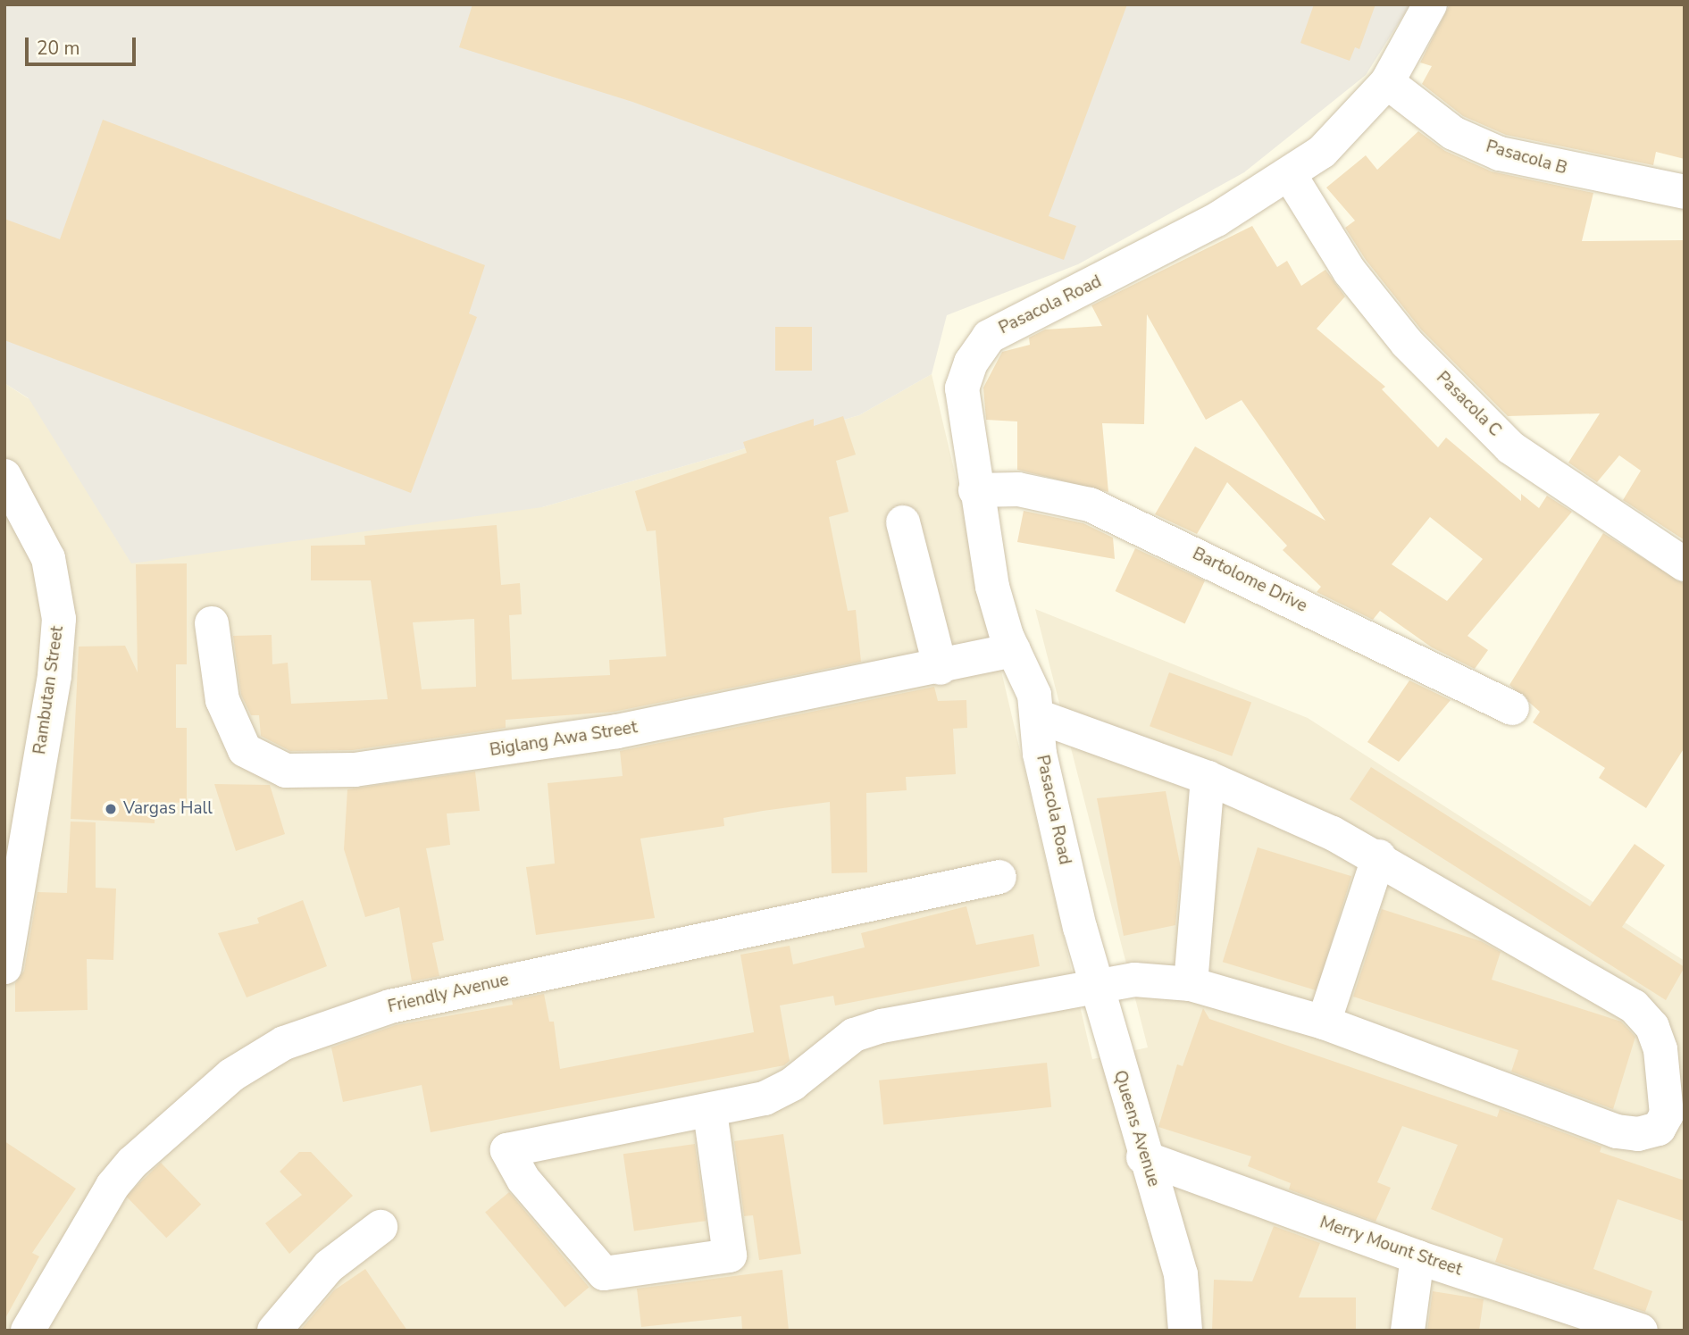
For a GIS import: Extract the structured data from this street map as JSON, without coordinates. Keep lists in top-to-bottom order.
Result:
{
  "streets": {
    "street": [
      "Pasacola B",
      "Pasacola Road",
      "Pasacola C",
      "Bartolome Drive",
      "Rambutan Street",
      "Biglang Awa Street",
      "Friendly Avenue",
      "Queens Avenue",
      "Merry Mount Street"
    ]
  },
  "crossings": [
    ["Pasacola B", "Pasacola Road"],
    ["Pasacola Road", "Pasacola C"],
    ["Pasacola Road", "Bartolome Drive"],
    ["Pasacola Road", "Biglang Awa Street"],
    ["Pasacola Road", "Queens Avenue"],
    ["Queens Avenue", "Merry Mount Street"]
  ],
  "places": ["Vargas Hall"],
  "scale_bar": "20 m"
}
